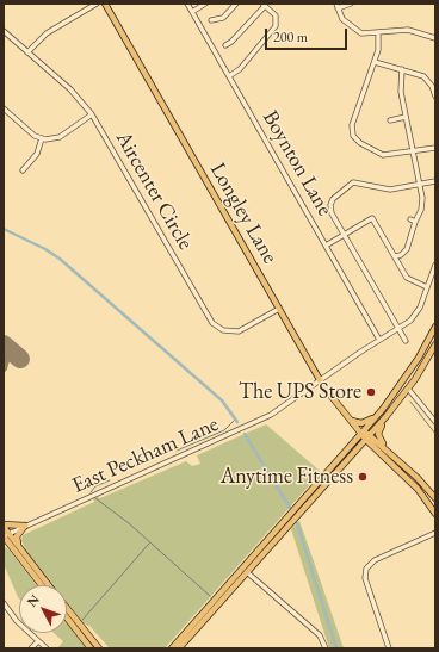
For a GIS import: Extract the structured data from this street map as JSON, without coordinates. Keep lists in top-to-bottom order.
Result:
{
  "streets": {
    "main road": ["Longley Lane"],
    "street": ["Boynton Lane", "Aircenter Circle", "East Peckham Lane"]
  },
  "crossings": [
    ["Boynton Lane", "East Peckham Lane"],
    ["Aircenter Circle", "Longley Lane"],
    ["Longley Lane", "East Peckham Lane"]
  ],
  "places": ["The UPS Store", "Anytime Fitness"],
  "scale_bar": "200 m",
  "north": "top left"
}
